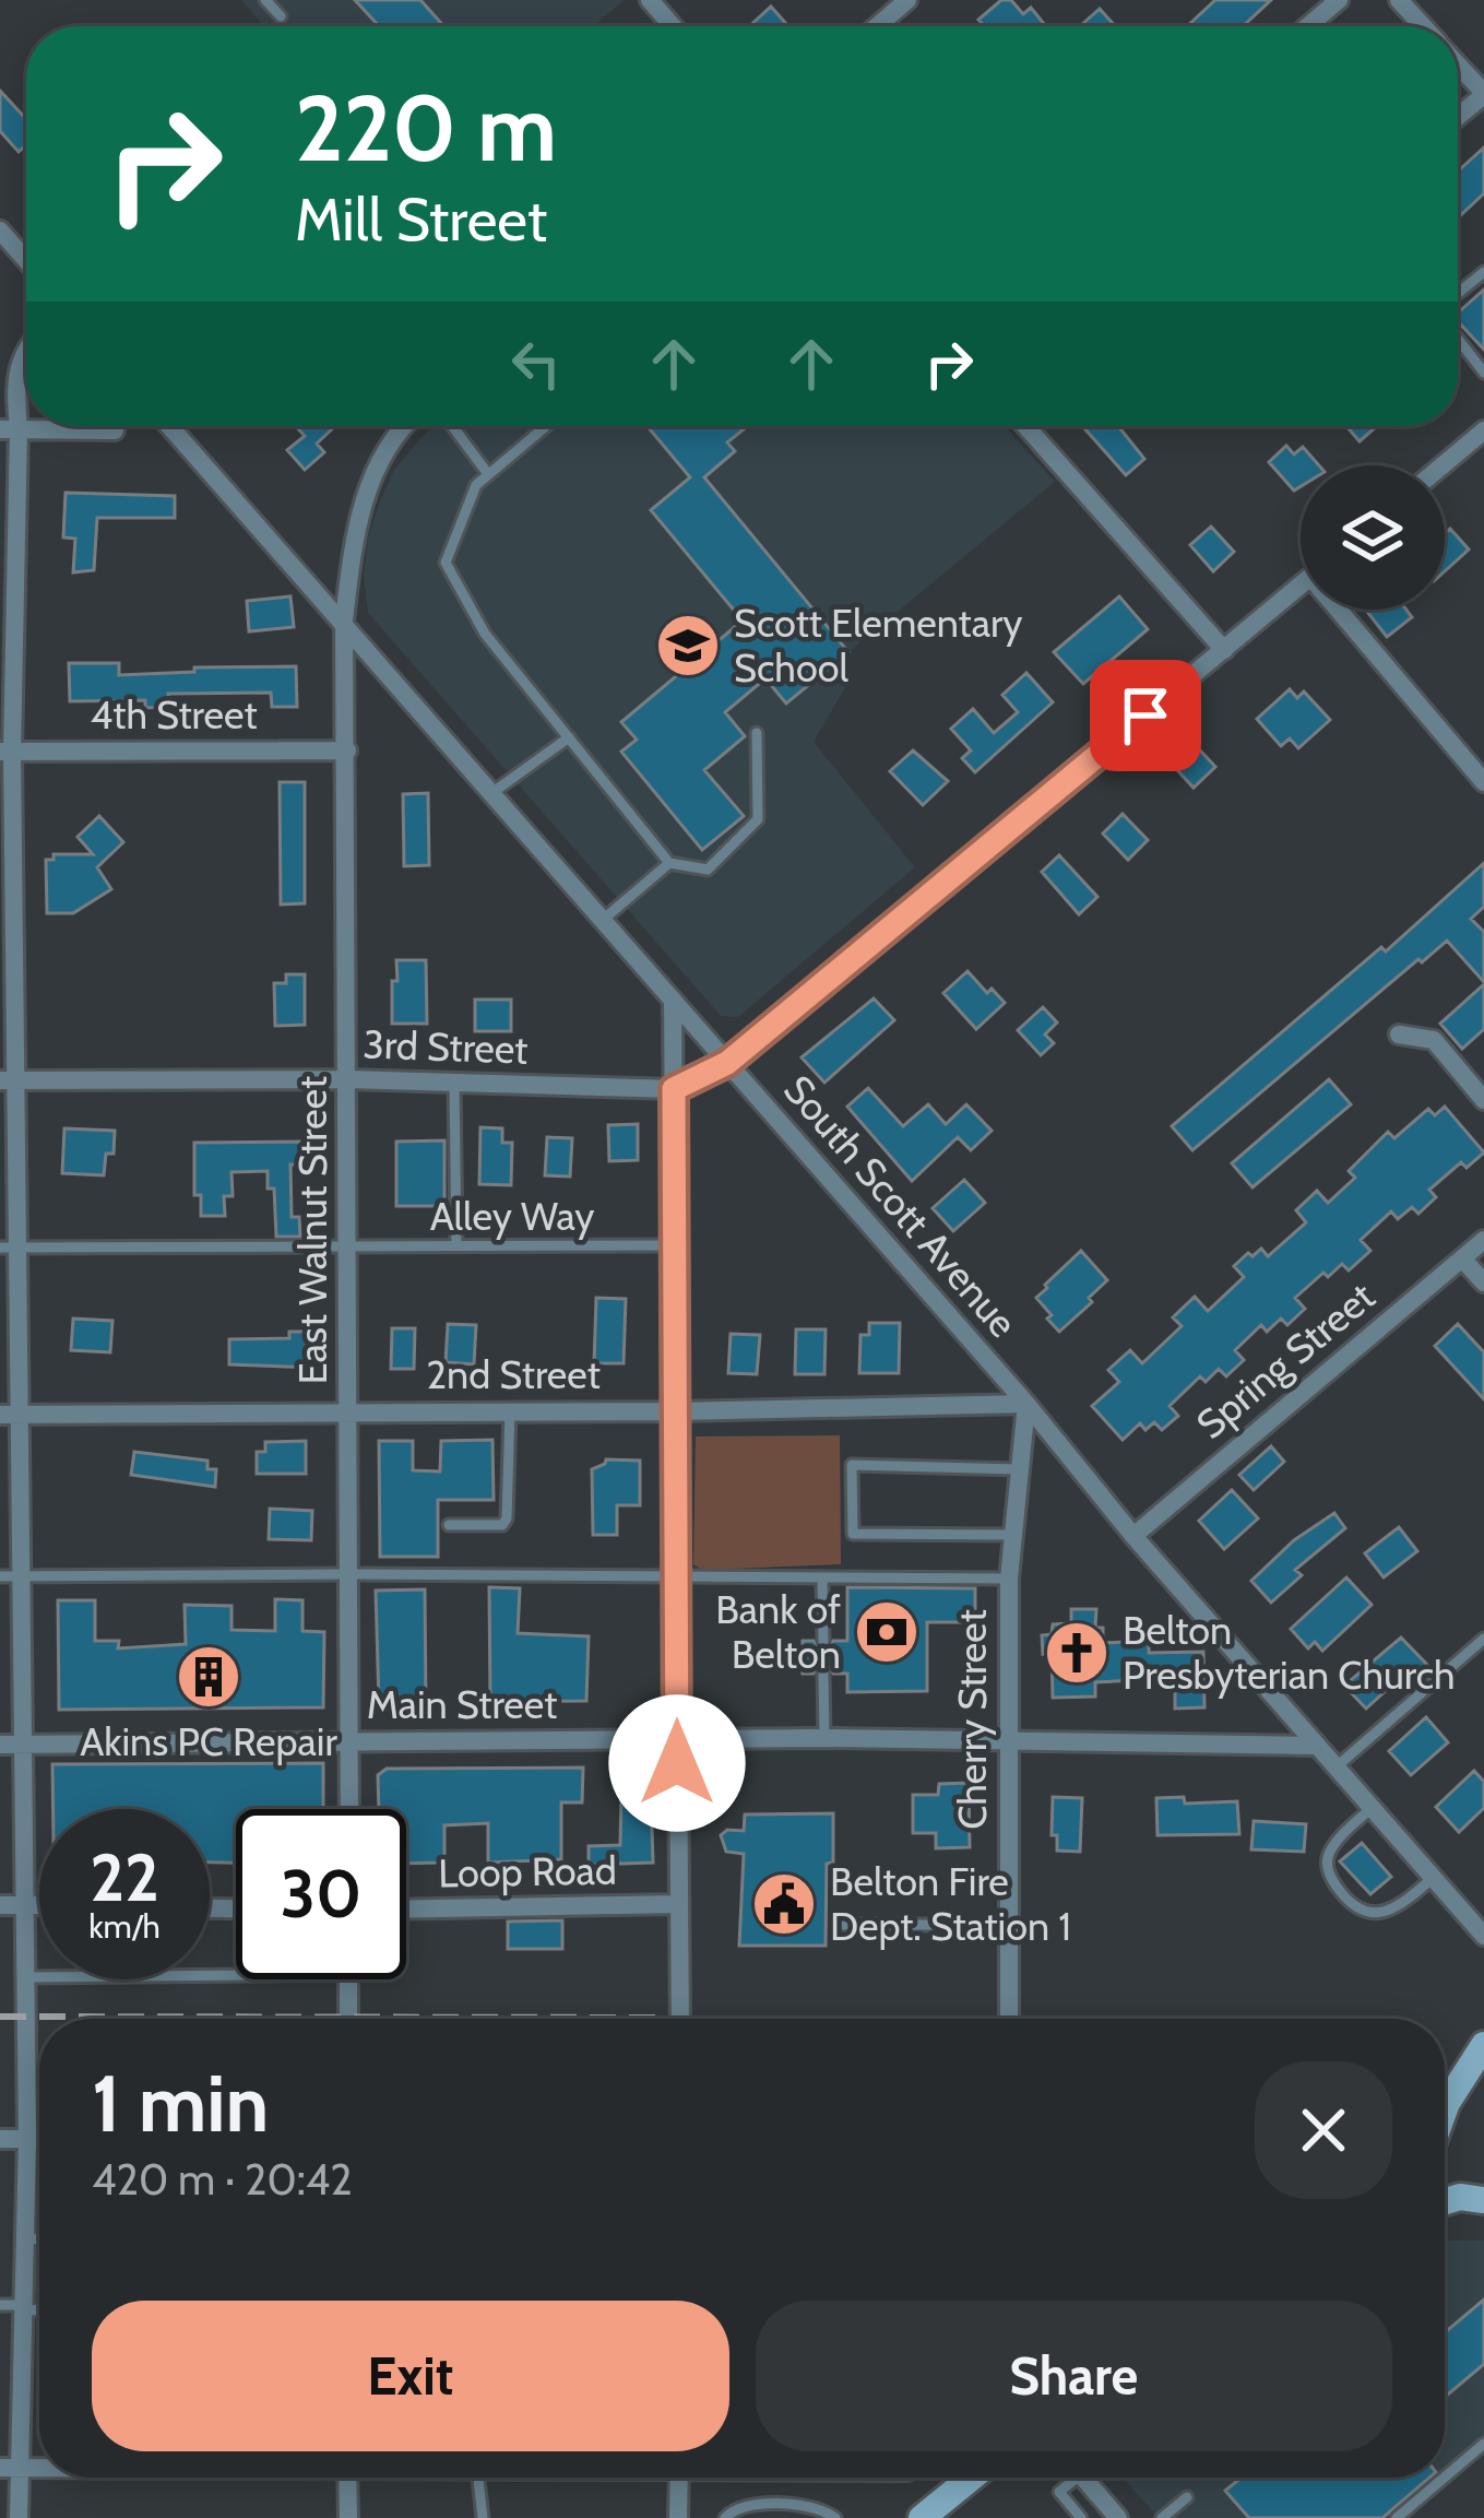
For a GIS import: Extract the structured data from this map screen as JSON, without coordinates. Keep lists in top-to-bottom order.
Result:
{
  "streets": {
    "street": [
      "4th Street",
      "3rd Street",
      "South Scott Avenue",
      "East Walnut Street",
      "Spring Street",
      "2nd Street",
      "Main Street",
      "Cherry Street",
      "Loop Road"
    ],
    "lane": ["Alley Way"]
  },
  "crossings": [
    ["4th Street", "East Walnut Street"],
    ["3rd Street", "South Scott Avenue"],
    ["3rd Street", "East Walnut Street"],
    ["South Scott Avenue", "East Walnut Street"],
    ["South Scott Avenue", "Spring Street"],
    ["South Scott Avenue", "2nd Street"],
    ["South Scott Avenue", "Main Street"],
    ["South Scott Avenue", "Cherry Street"],
    ["Alley Way", "East Walnut Street"],
    ["East Walnut Street", "2nd Street"],
    ["East Walnut Street", "Main Street"],
    ["2nd Street", "Cherry Street"],
    ["Main Street", "Cherry Street"]
  ],
  "places": {
    "school or university": ["Scott Elementary School"],
    "bank": ["Bank of Belton"],
    "church": ["Belton Presbyterian Church"],
    "building": ["Akins PC Repair"],
    "public building": ["Belton Fire Dept. Station 1"]
  },
  "page": {
    "turn": ["220 m", "Mill Street"],
    "speed": "22 km/h",
    "limit": "30",
    "heading": ["1 min", "420 m · 20:42"],
    "buttons": ["Exit", "Share"]
  }
}
